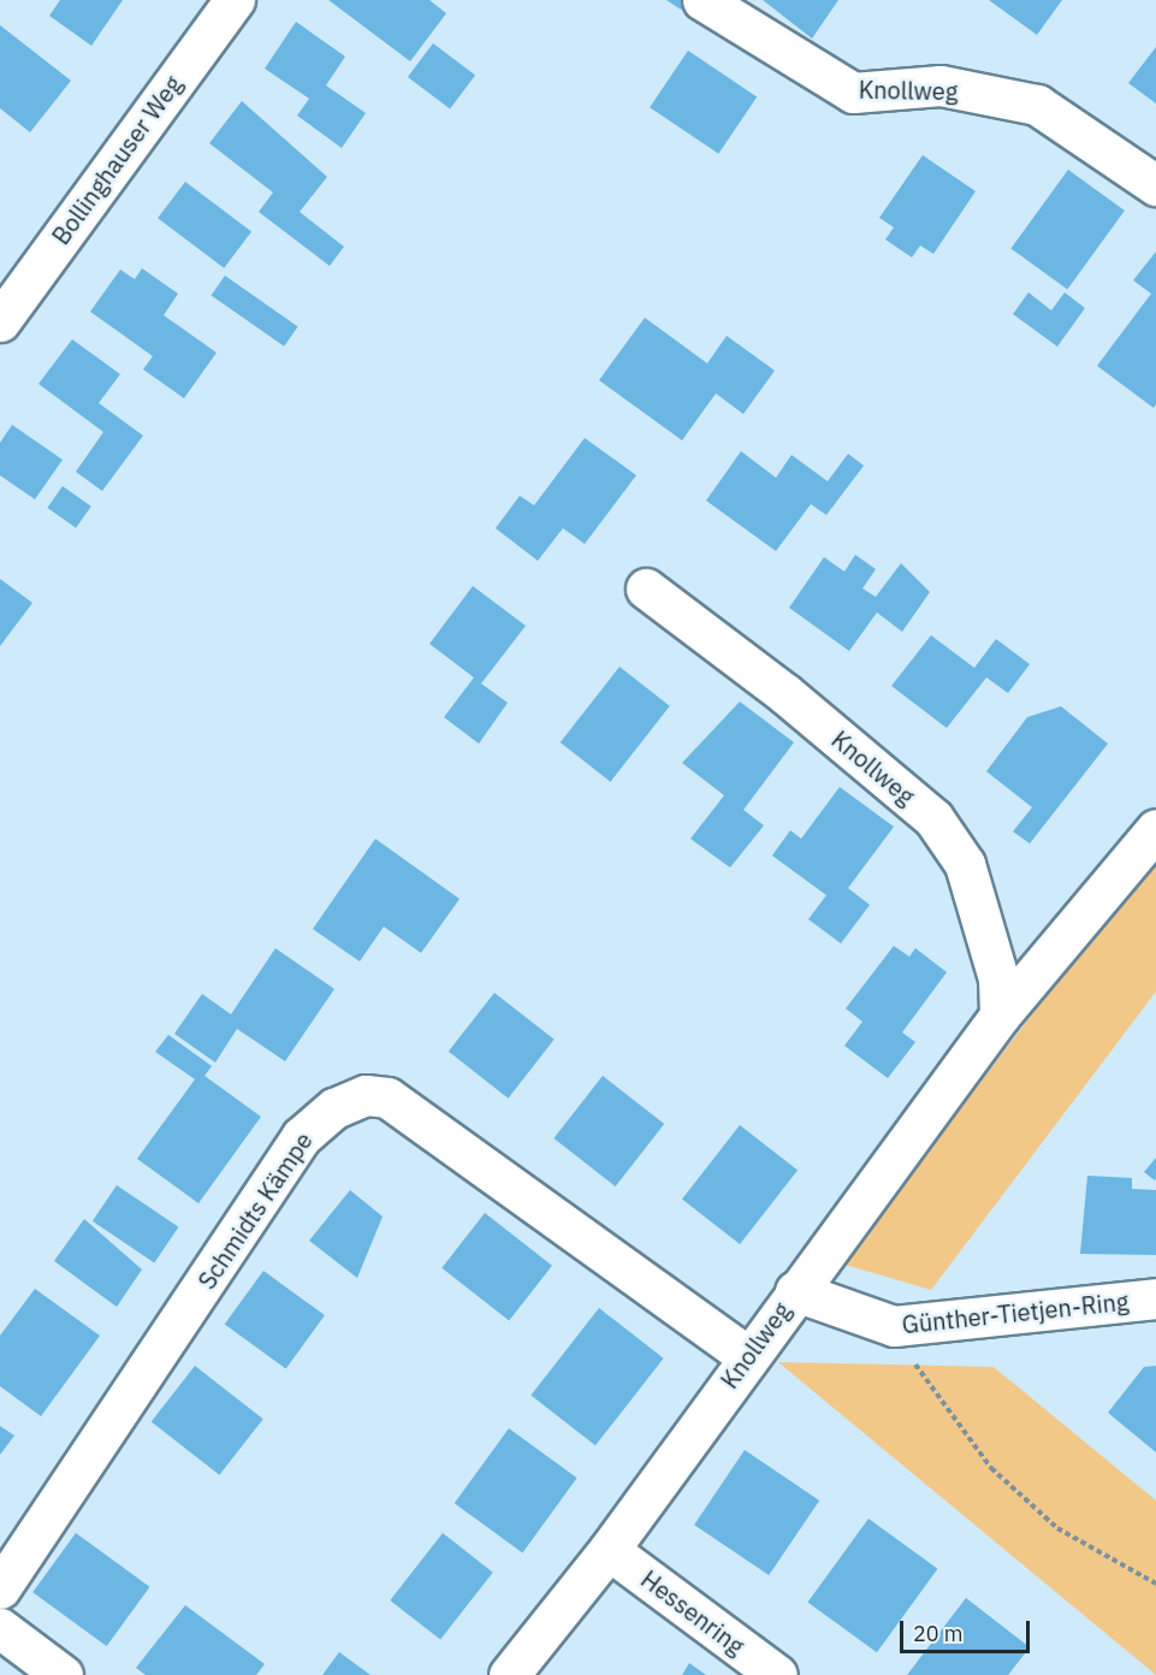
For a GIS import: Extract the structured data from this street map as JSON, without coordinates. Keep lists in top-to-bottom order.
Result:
{
  "streets": {
    "street": [
      "Knollweg",
      "Bollinghauser Weg",
      "Schmidts Kämpe",
      "Günther-Tietjen-Ring",
      "Hessenring"
    ]
  },
  "crossings": [
    ["Knollweg", "Schmidts Kämpe"],
    ["Knollweg", "Günther-Tietjen-Ring"],
    ["Knollweg", "Hessenring"]
  ],
  "scale_bar": "20 m"
}
